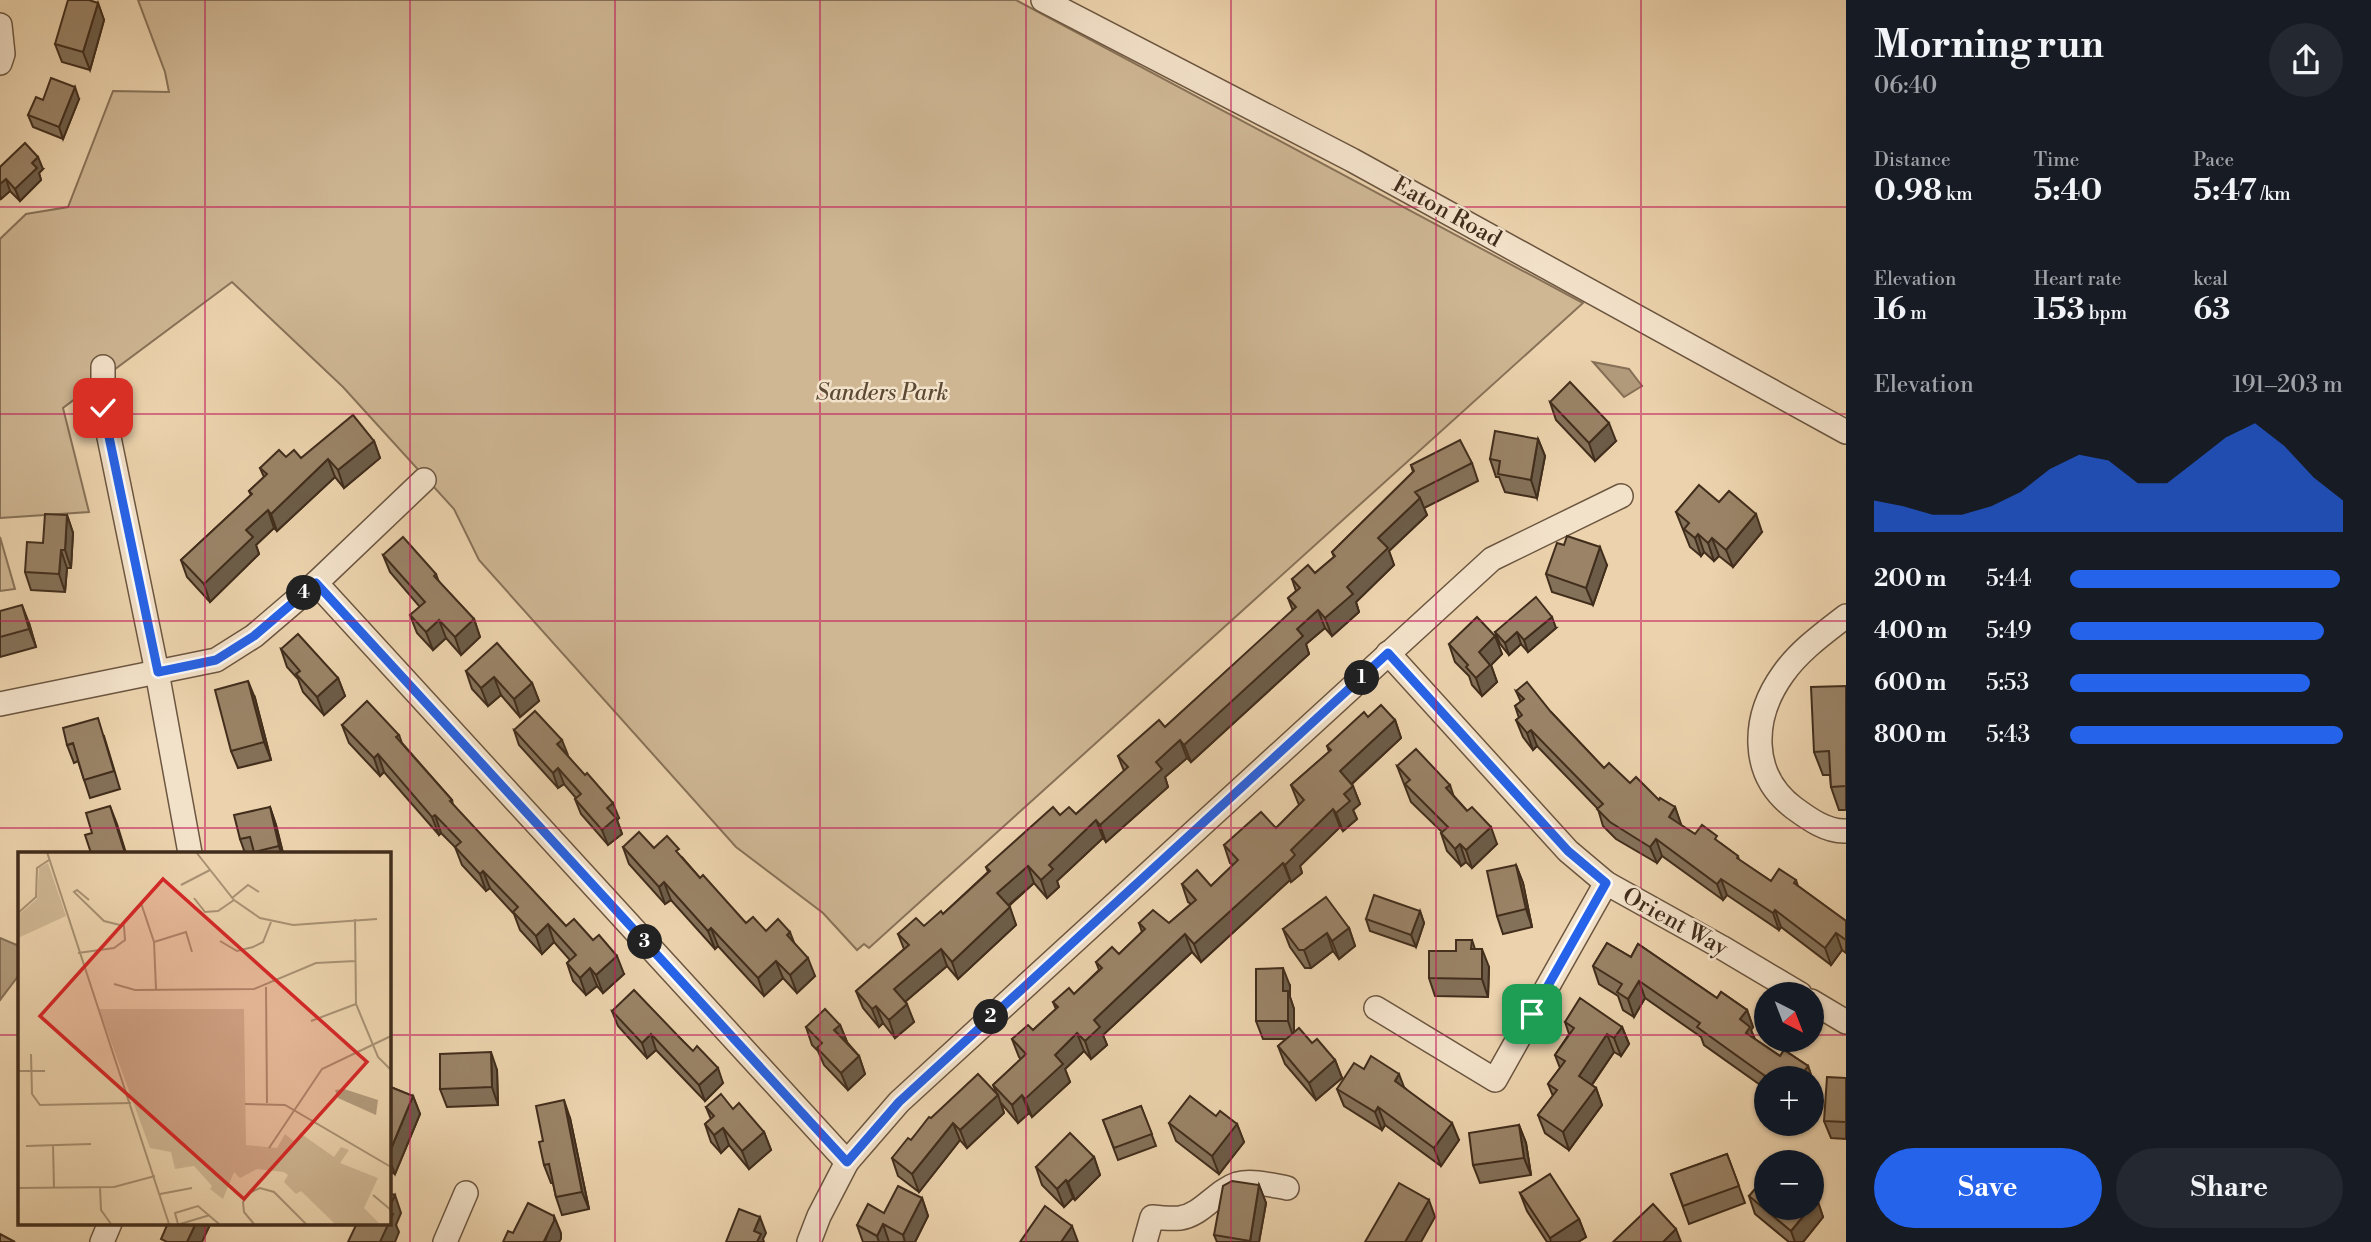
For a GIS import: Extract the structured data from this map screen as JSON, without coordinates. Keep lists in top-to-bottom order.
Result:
{
  "streets": {
    "street": ["Eaton Road", "Orient Way"]
  },
  "parks": ["Sanders Park"],
  "north": "bottom right",
  "page": {
    "heading": ["Morning run", "06:40"],
    "stats": [
      ["Distance", "0.98 km"],
      ["Time", "5:40"],
      ["Pace", "5:47 /km"],
      ["Elevation", "16 m"],
      ["Heart rate", "153 bpm"],
      ["kcal", "63"]
    ],
    "chart": ["Elevation", "191–203 m"],
    "list": [
      {
        "name": "200 m",
        "note": "5:44"
      },
      {
        "name": "400 m",
        "note": "5:49"
      },
      {
        "name": "600 m",
        "note": "5:53"
      },
      {
        "name": "800 m",
        "note": "5:43"
      }
    ],
    "pins": [
      "4",
      "1",
      "3",
      "2"
    ],
    "map_buttons": ["+", "−"],
    "buttons": ["Save", "Share"]
  }
}
